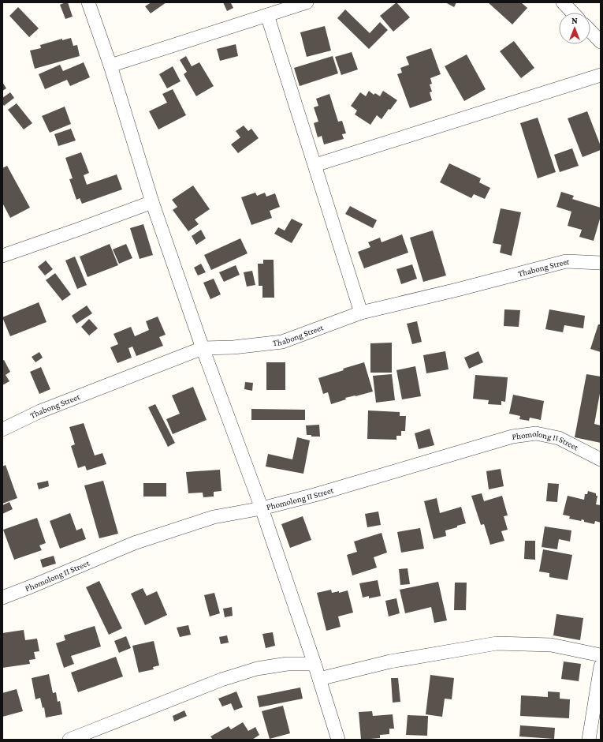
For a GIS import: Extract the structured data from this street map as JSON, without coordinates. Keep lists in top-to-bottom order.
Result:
{
  "streets": {
    "street": ["Thabong Street", "Phomolong II Street"]
  },
  "north": "top"
}
